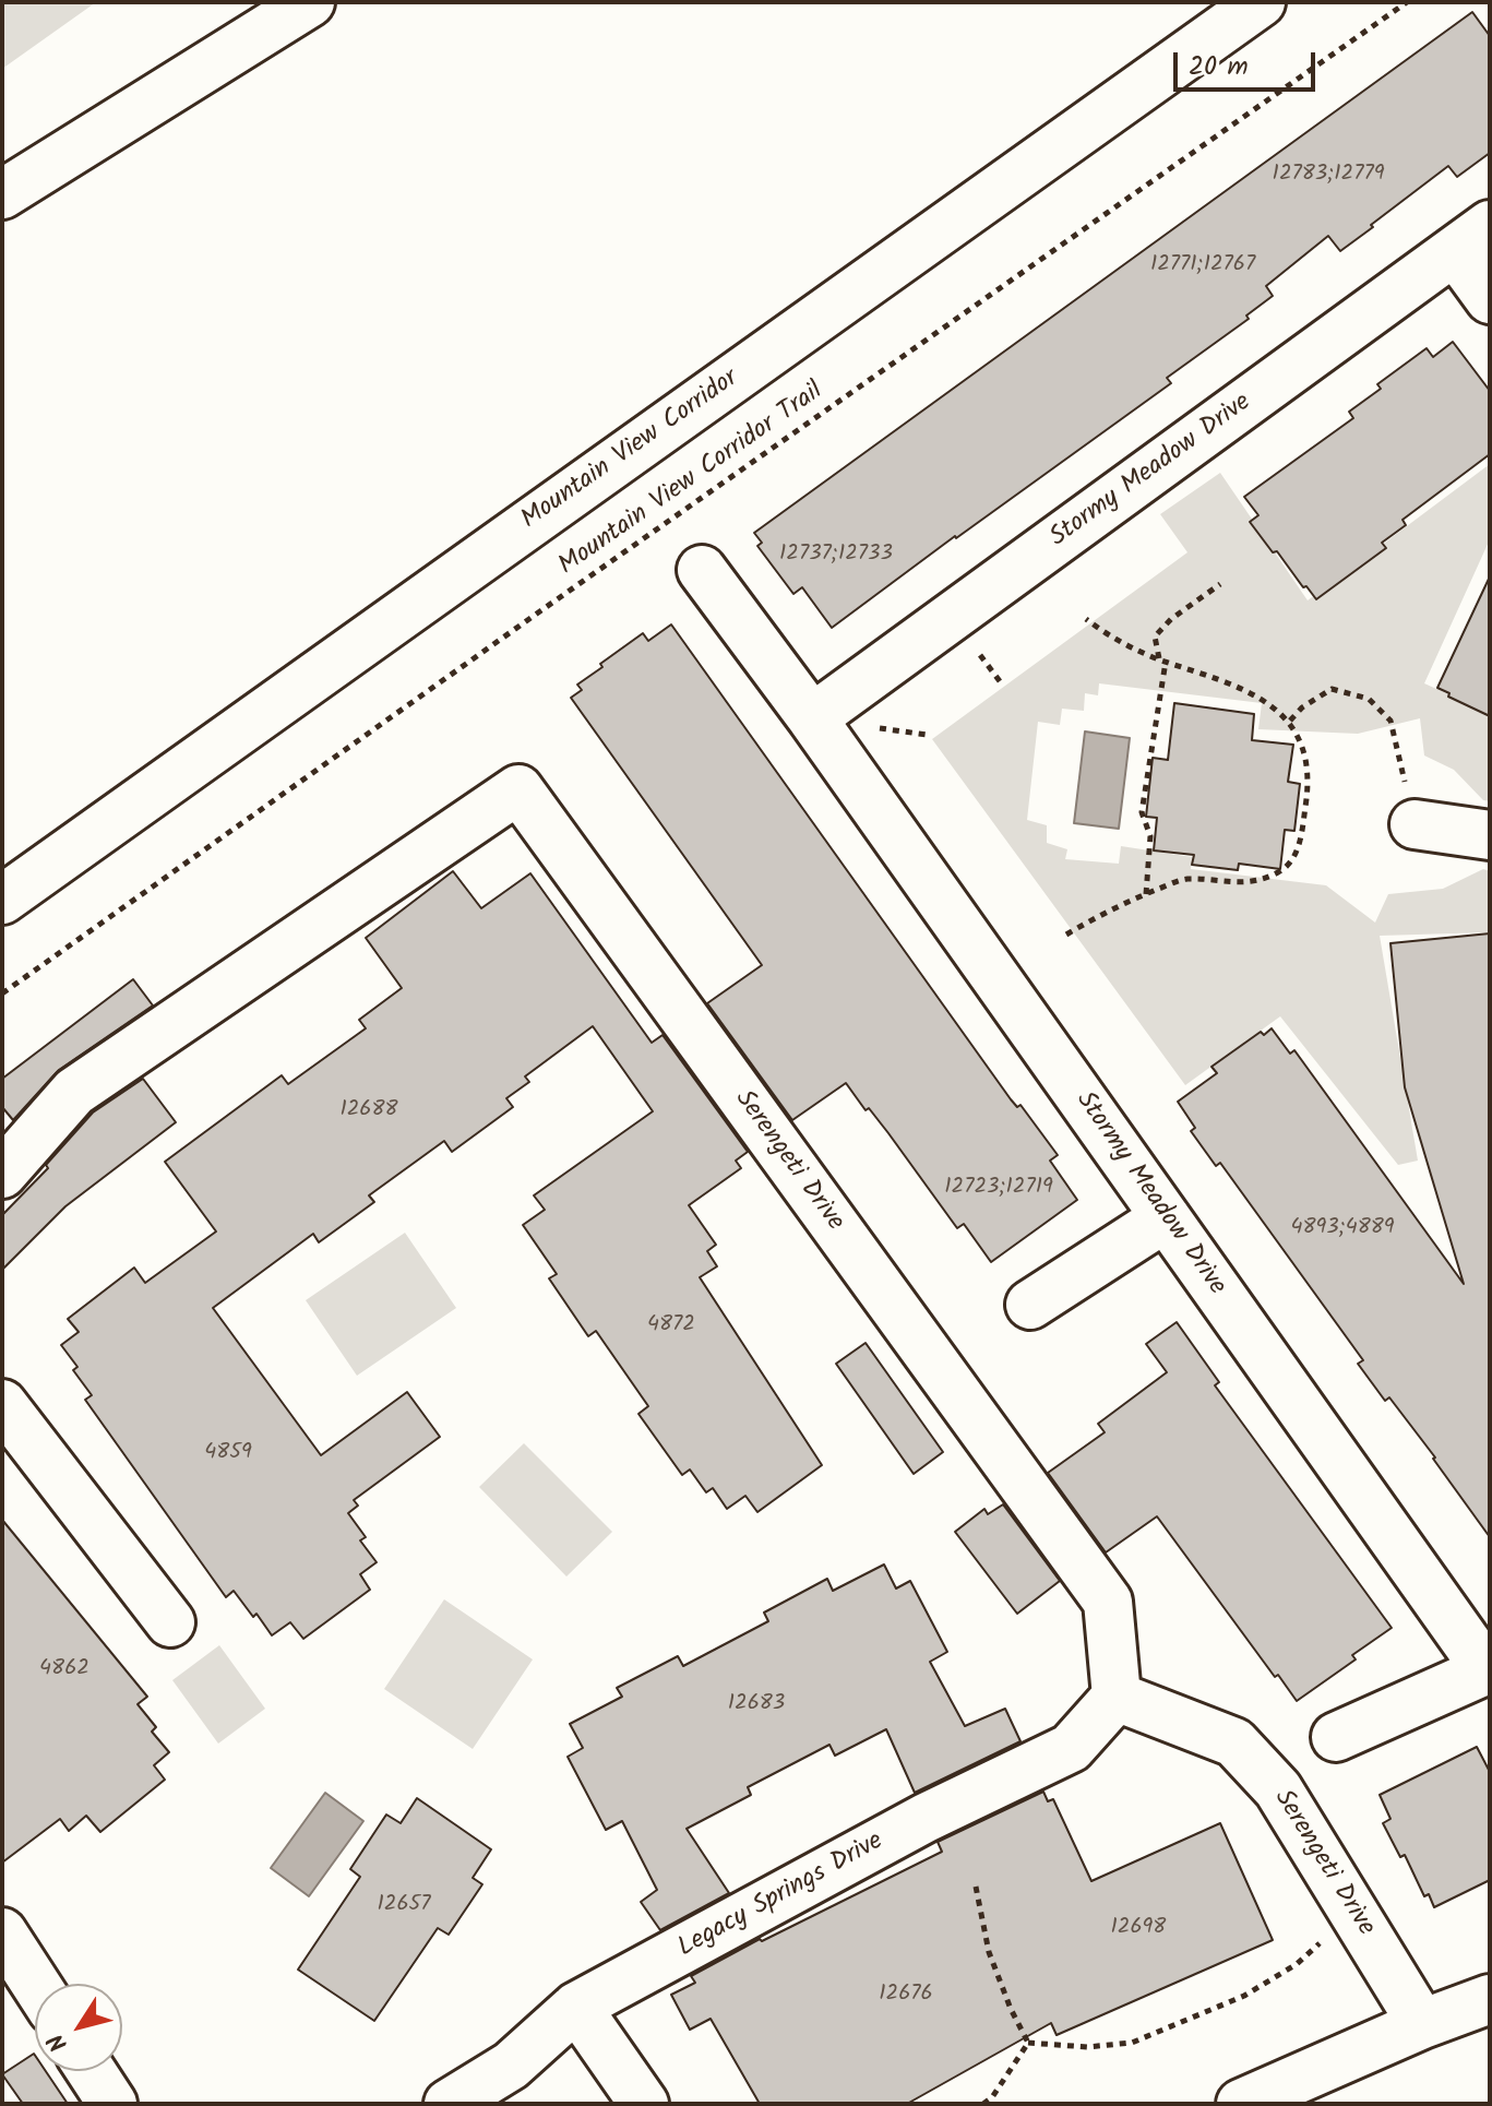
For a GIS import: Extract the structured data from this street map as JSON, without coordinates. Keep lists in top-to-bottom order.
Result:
{
  "streets": {
    "main road": [
      "Mountain View Corridor",
      "Stormy Meadow Drive",
      "Serengeti Drive",
      "Legacy Springs Drive"
    ],
    "path": ["Mountain View Corridor Trail"]
  },
  "crossings": [
    ["Serengeti Drive", "Legacy Springs Drive"]
  ],
  "house_numbers": [
    "12783;12779",
    "12771;12767",
    "12737;12733",
    "12688",
    "12723;12719",
    "4893;4889",
    "4872",
    "4859",
    "4862",
    "12683",
    "12657",
    "12698",
    "12676"
  ],
  "scale_bar": "20 m",
  "north": "bottom left"
}
